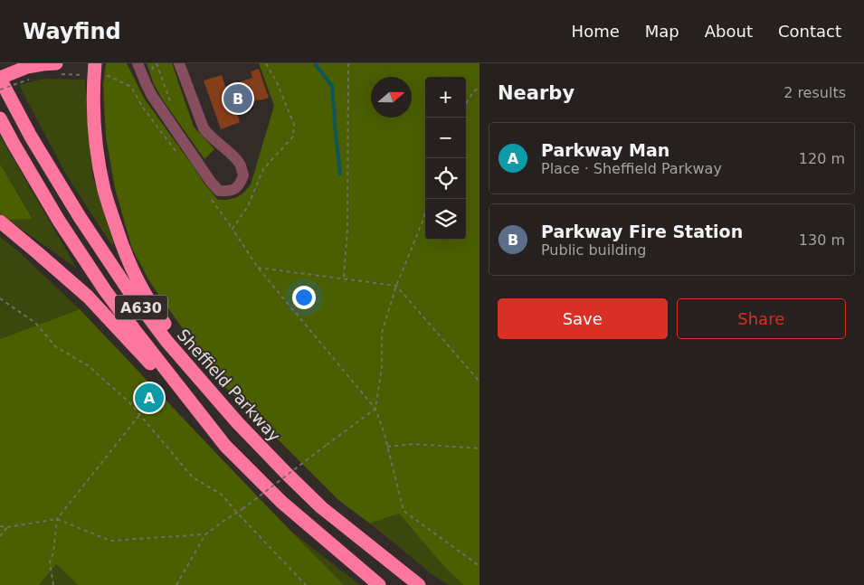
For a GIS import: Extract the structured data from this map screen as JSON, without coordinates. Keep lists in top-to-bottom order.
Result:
{
  "streets": {
    "highway": ["A630", "Sheffield Parkway"]
  },
  "north": "right",
  "page": {
    "header": "Wayfind",
    "nav": [
      "Home",
      "Map",
      "About",
      "Contact"
    ],
    "heading": ["Nearby", "2 results"],
    "map_buttons": ["+", "−"],
    "pins": ["B", "A"],
    "list": [
      {
        "mark": "A",
        "name": "Parkway Man",
        "note": "Place · Sheffield Parkway",
        "value": "120 m"
      },
      {
        "mark": "B",
        "name": "Parkway Fire Station",
        "note": "Public building",
        "value": "130 m"
      }
    ],
    "buttons": ["Save", "Share"]
  }
}
